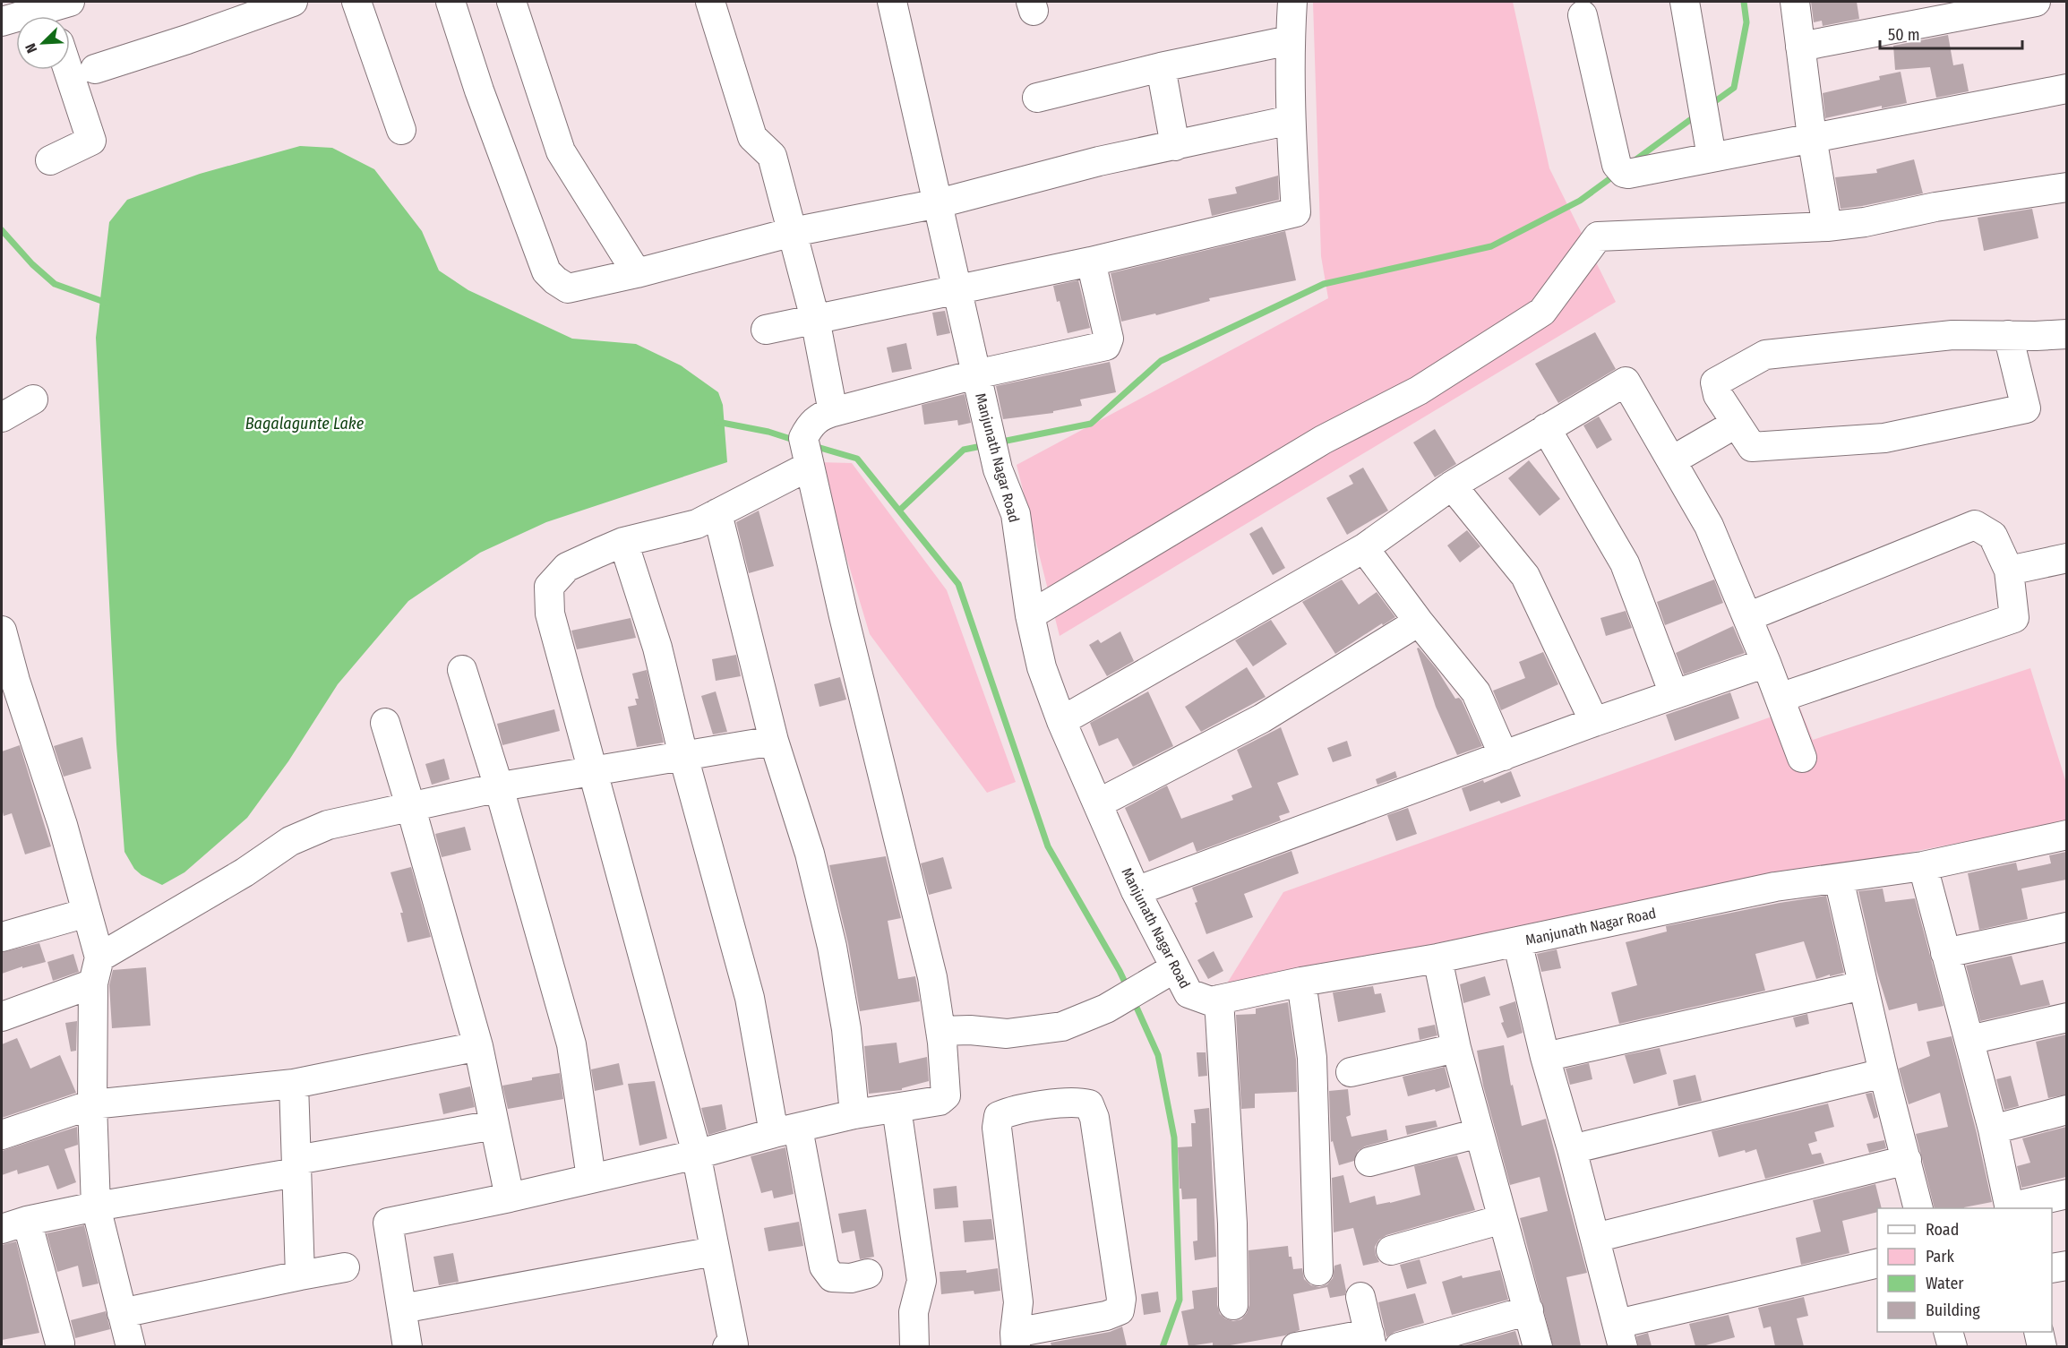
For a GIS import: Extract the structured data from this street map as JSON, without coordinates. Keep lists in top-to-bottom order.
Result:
{
  "streets": {
    "street": ["Manjunath Nagar Road"]
  },
  "water": ["Bagalagunte Lake"],
  "legend": [
    "Road",
    "Park",
    "Water",
    "Building"
  ],
  "scale_bar": "50 m",
  "north": "bottom left"
}
